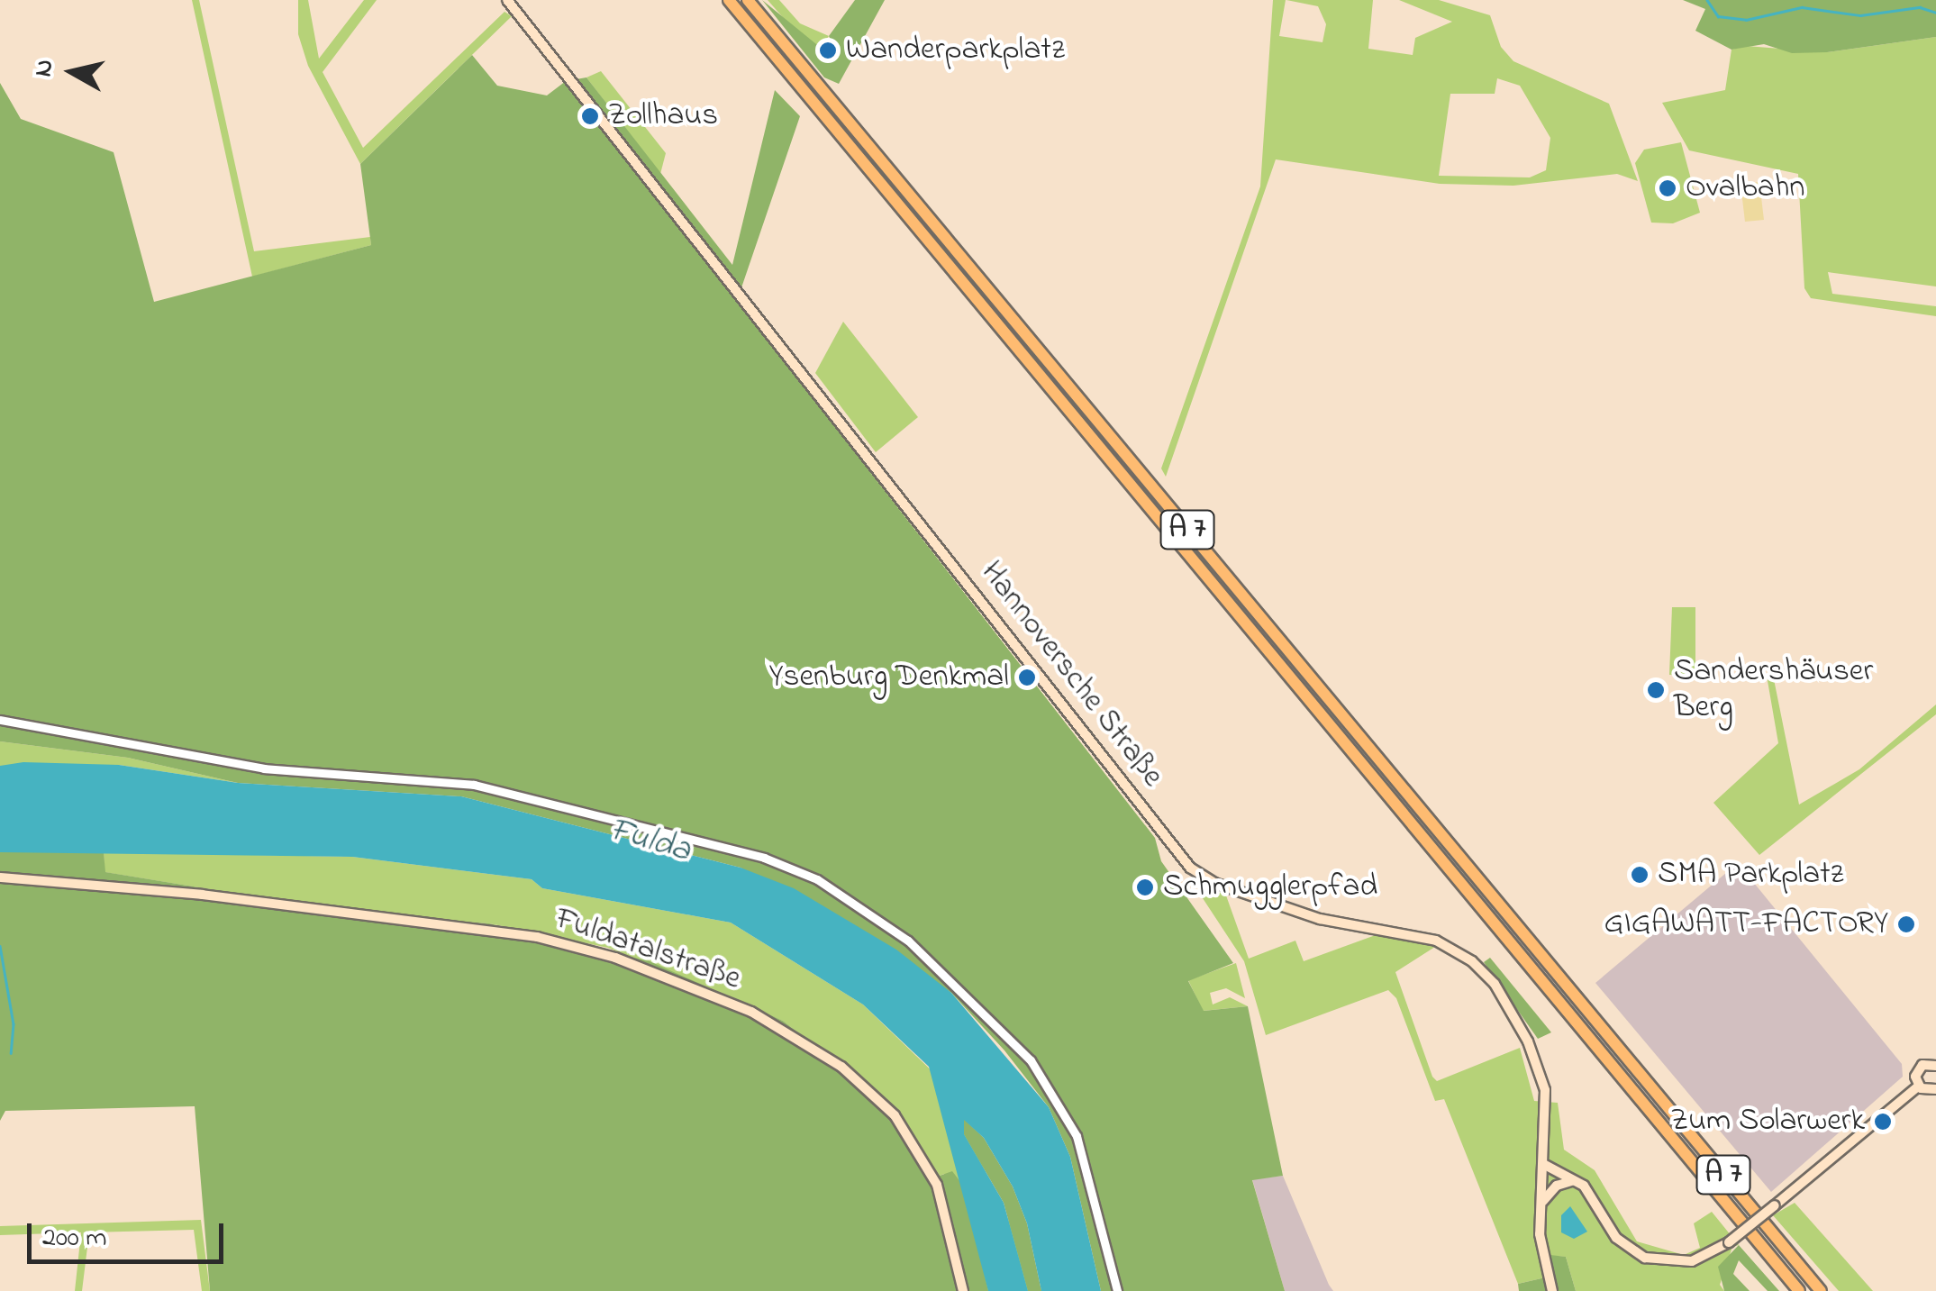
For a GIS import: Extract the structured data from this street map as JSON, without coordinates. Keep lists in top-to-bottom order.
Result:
{
  "streets": {
    "highway": ["A 7"],
    "main road": ["Hannoversche Straße", "Fuldatalstraße"]
  },
  "water": ["Fulda"],
  "places": [
    "Wanderparkplatz",
    "Zollhaus",
    "Ovalbahn",
    "Ysenburg Denkmal",
    "Sandershäuser Berg",
    "SMA Parkplatz",
    "Schmugglerpfad",
    "GIGAWATT-FACTORY",
    "Zum Solarwerk"
  ],
  "scale_bar": "200 m",
  "north": "left"
}
